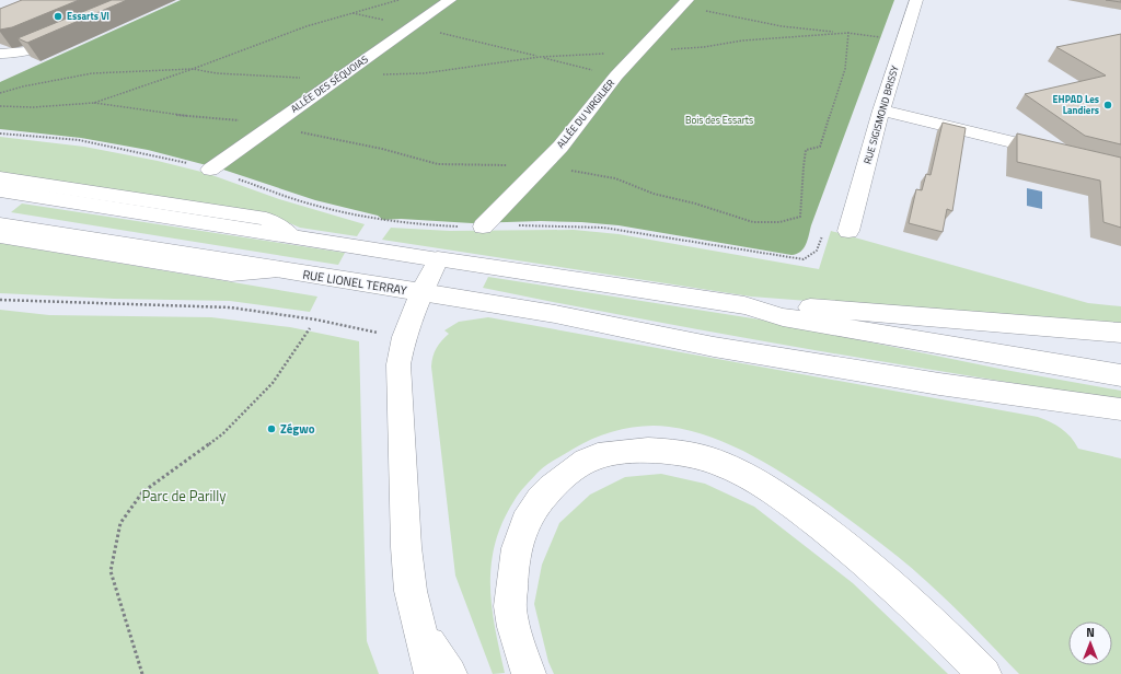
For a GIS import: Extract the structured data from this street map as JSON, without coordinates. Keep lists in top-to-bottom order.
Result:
{
  "streets": {
    "main road": [
      "ALLÉE DES SÉQUOIAS",
      "ALLÉE DU VIRGILIER",
      "RUE SIGISMOND BRISSY",
      "RUE LIONEL TERRAY"
    ]
  },
  "parks": ["Bois des Essarts", "Parc de Parilly"],
  "places": ["Essarts VI", "EHPAD Les Landiers", "Zégwo"],
  "north": "top"
}
